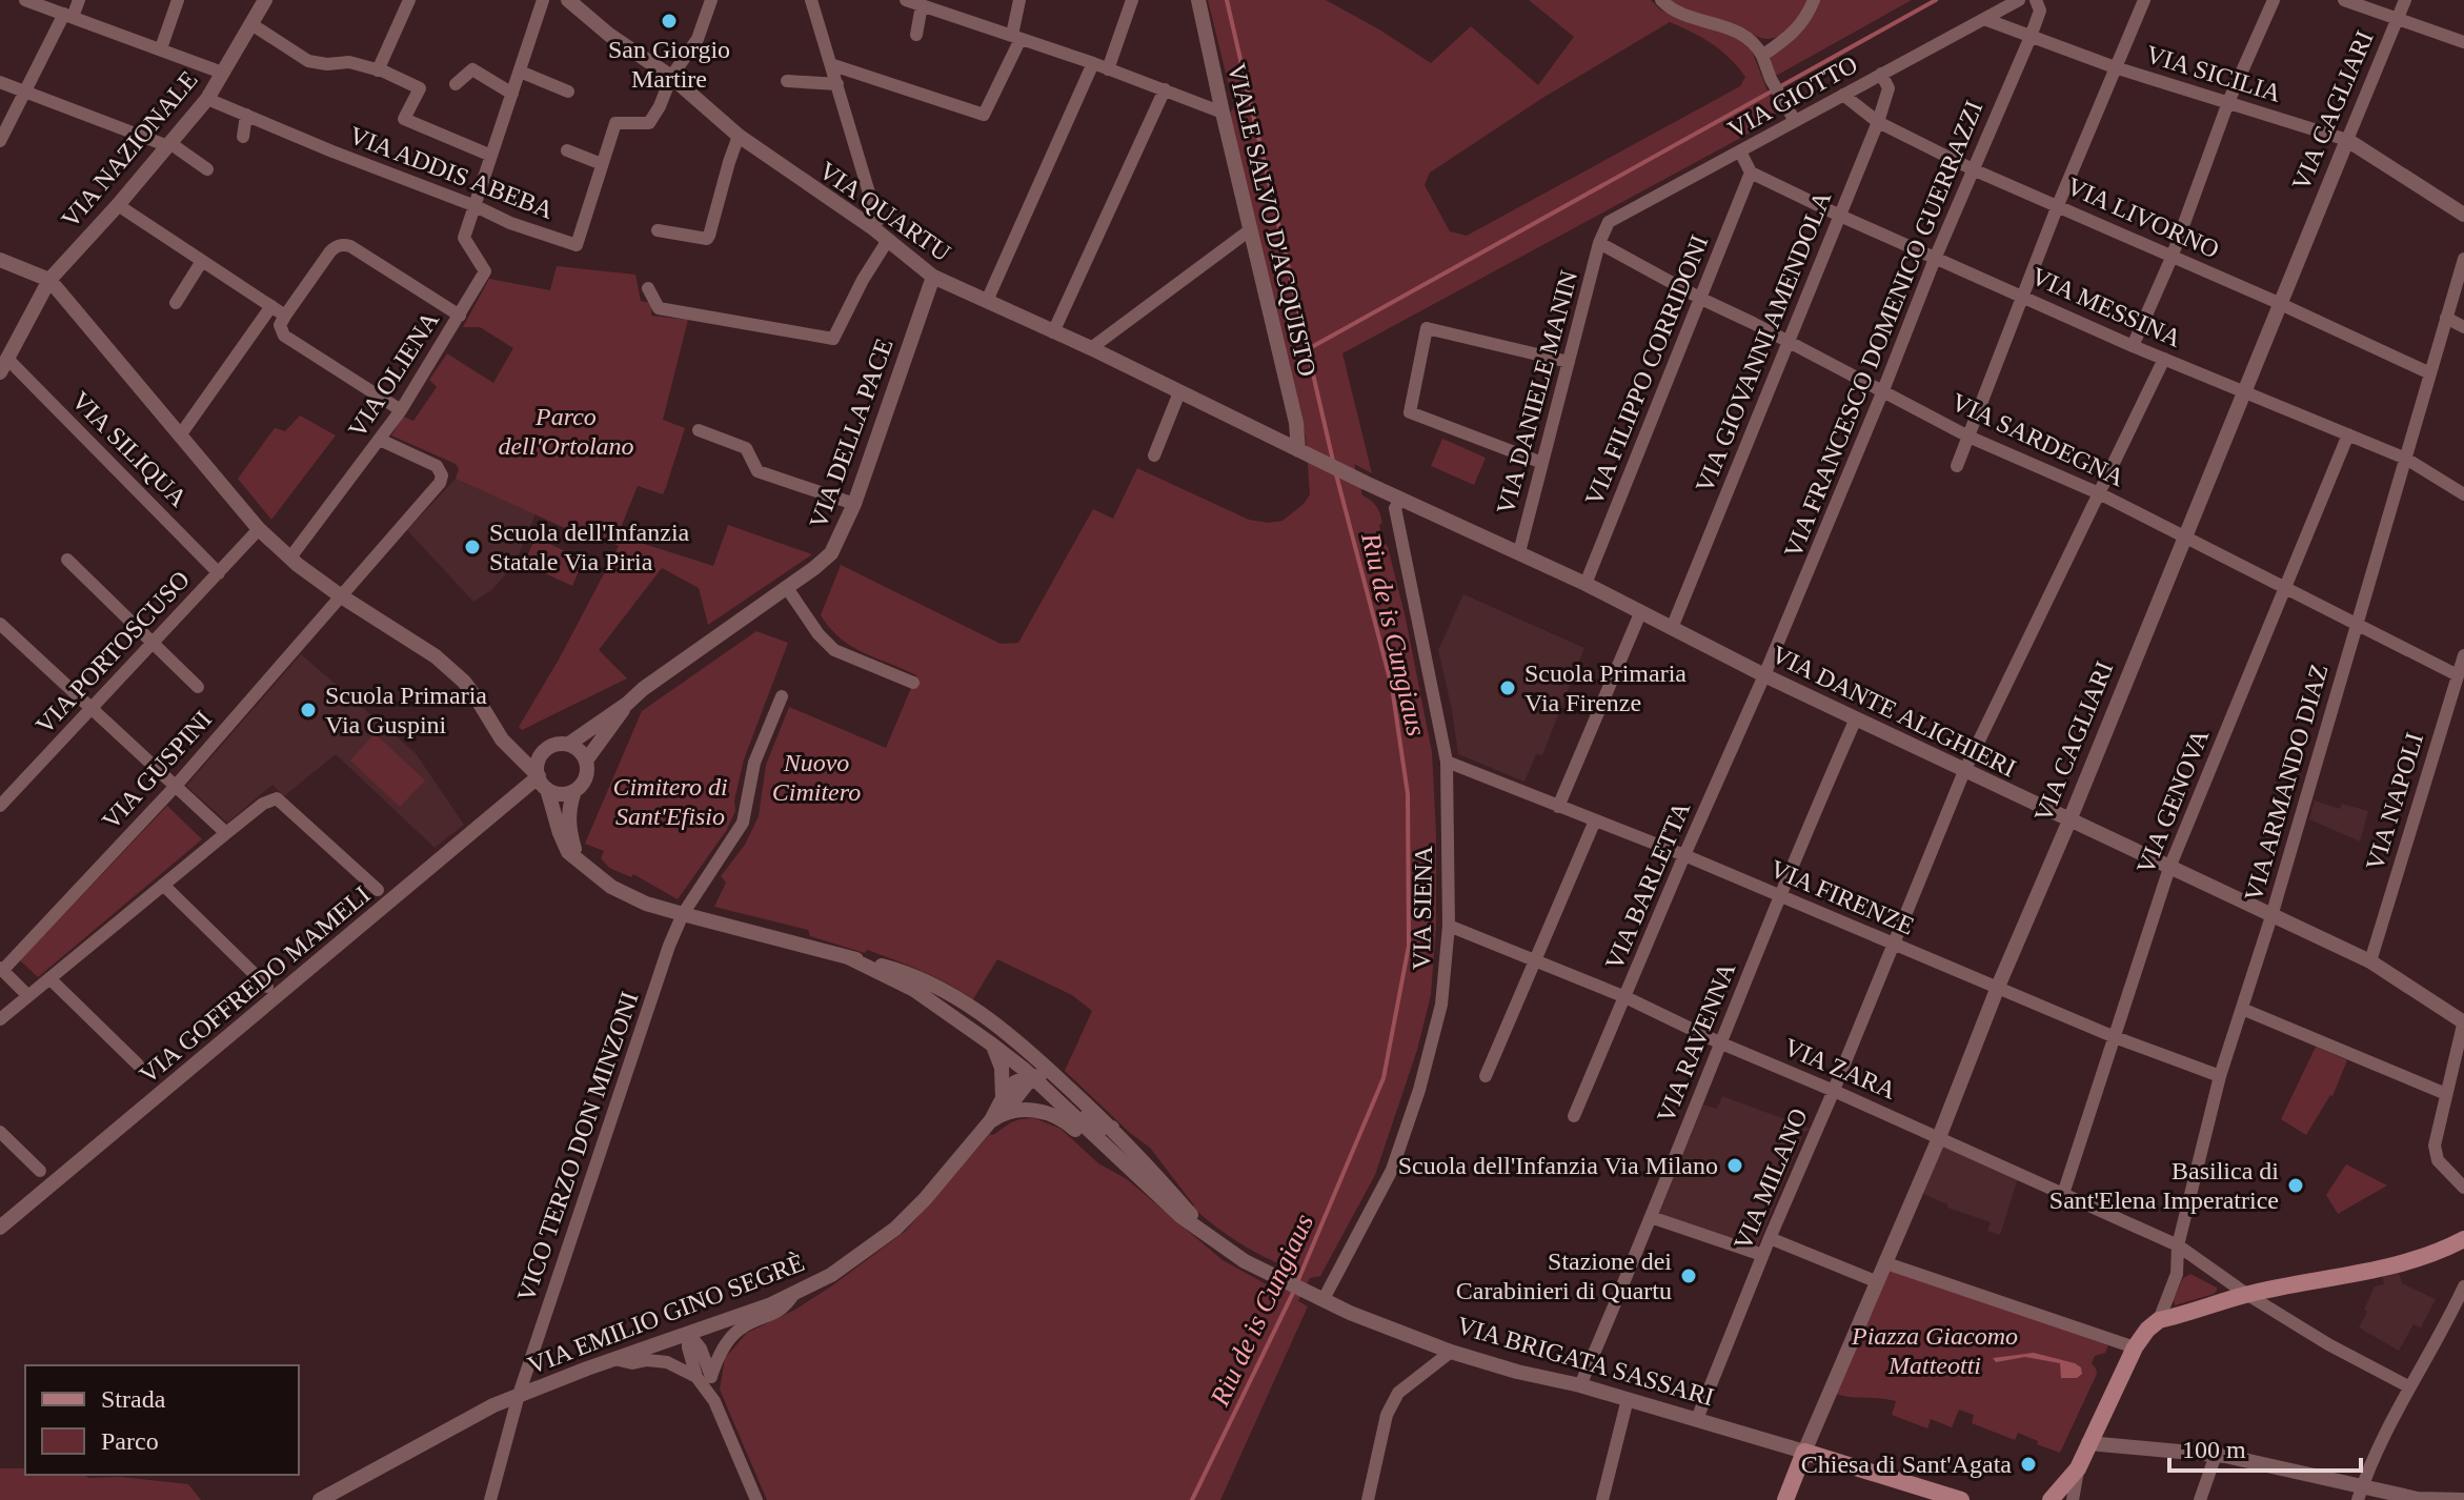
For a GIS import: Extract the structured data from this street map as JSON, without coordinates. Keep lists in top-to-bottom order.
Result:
{
  "streets": {
    "main road": ["VIA CAGLIARI", "VIA BRIGATA SASSARI"],
    "street": [
      "VIA SICILIA",
      "VIA GIOTTO",
      "VIA NAZIONALE",
      "VIA ADDIS ABEBA",
      "VIA QUARTU",
      "VIA LIVORNO",
      "VIALE SALVO D'ACQUISTO",
      "VIA MESSINA",
      "VIA FRANCESCO DOMENICO GUERRAZZI",
      "VIA GIOVANNI AMENDOLA",
      "VIA FILIPPO CORRIDONI",
      "VIA OLIENA",
      "VIA DANIELE MANIN",
      "VIA DELLA PACE",
      "VIA SARDEGNA",
      "VIA SILIQUA",
      "VIA PORTOSCUSO",
      "VIA DANTE ALIGHIERI",
      "VIA GUSPINI",
      "VIA ARMANDO DIAZ",
      "VIA GENOVA",
      "VIA NAPOLI",
      "VIA BARLETTA",
      "VIA FIRENZE",
      "VIA SIENA",
      "VIA GOFFREDO MAMELI",
      "VIA RAVENNA",
      "VIA ZARA",
      "VICO TERZO DON MINZONI",
      "VIA MILANO",
      "VIA EMILIO GINO SEGRÈ"
    ]
  },
  "crossings": [
    ["VIA SICILIA", "VIA GIOTTO"],
    ["VIA SICILIA", "VIA CAGLIARI"],
    ["VIA SICILIA", "VIA FRANCESCO DOMENICO GUERRAZZI"],
    ["VIA GIOTTO", "VIA LIVORNO"],
    ["VIA GIOTTO", "VIA GIOVANNI AMENDOLA"],
    ["VIA GIOTTO", "VIA DANIELE MANIN"],
    ["VIA GIOTTO", "VIA SARDEGNA"],
    ["VIA CAGLIARI", "VIA LIVORNO"],
    ["VIA CAGLIARI", "VIA MESSINA"],
    ["VIA CAGLIARI", "VIA SARDEGNA"],
    ["VIA CAGLIARI", "VIA DANTE ALIGHIERI"],
    ["VIA CAGLIARI", "VIA FIRENZE"],
    ["VIA CAGLIARI", "VIA ZARA"],
    ["VIA CAGLIARI", "VIA BRIGATA SASSARI"],
    ["VIA NAZIONALE", "VIA ADDIS ABEBA"],
    ["VIA NAZIONALE", "VIA SILIQUA"],
    ["VIA ADDIS ABEBA", "VIA QUARTU"],
    ["VIA ADDIS ABEBA", "VIA OLIENA"],
    ["VIA QUARTU", "VIALE SALVO D'ACQUISTO"],
    ["VIA QUARTU", "VIA DELLA PACE"],
    ["VIA QUARTU", "VIA DANTE ALIGHIERI"],
    ["VIA LIVORNO", "VIA FRANCESCO DOMENICO GUERRAZZI"],
    ["VIA LIVORNO", "VIA GIOVANNI AMENDOLA"],
    ["VIA LIVORNO", "VIA ARMANDO DIAZ"],
    ["VIALE SALVO D'ACQUISTO", "VIA DANTE ALIGHIERI"],
    ["VIA MESSINA", "VIA FRANCESCO DOMENICO GUERRAZZI"],
    ["VIA MESSINA", "VIA GIOVANNI AMENDOLA"],
    ["VIA MESSINA", "VIA FILIPPO CORRIDONI"],
    ["VIA MESSINA", "VIA ARMANDO DIAZ"],
    ["VIA MESSINA", "VIA GENOVA"],
    ["VIA MESSINA", "VIA MILANO"],
    ["VIA FRANCESCO DOMENICO GUERRAZZI", "VIA SARDEGNA"],
    ["VIA FRANCESCO DOMENICO GUERRAZZI", "VIA DANTE ALIGHIERI"],
    ["VIA FRANCESCO DOMENICO GUERRAZZI", "VIA BARLETTA"],
    ["VIA GIOVANNI AMENDOLA", "VIA SARDEGNA"],
    ["VIA GIOVANNI AMENDOLA", "VIA DANTE ALIGHIERI"],
    ["VIA FILIPPO CORRIDONI", "VIA SARDEGNA"],
    ["VIA FILIPPO CORRIDONI", "VIA DANTE ALIGHIERI"],
    ["VIA OLIENA", "VIA GUSPINI"],
    ["VIA DANIELE MANIN", "VIA SARDEGNA"],
    ["VIA DANIELE MANIN", "VIA DANTE ALIGHIERI"],
    ["VIA DELLA PACE", "VIA GOFFREDO MAMELI"],
    ["VIA SARDEGNA", "VIA ARMANDO DIAZ"],
    ["VIA SARDEGNA", "VIA GENOVA"],
    ["VIA SARDEGNA", "VIA NAPOLI"],
    ["VIA SARDEGNA", "VIA MILANO"],
    ["VIA SILIQUA", "VIA PORTOSCUSO"],
    ["VIA DANTE ALIGHIERI", "VIA ARMANDO DIAZ"],
    ["VIA DANTE ALIGHIERI", "VIA GENOVA"],
    ["VIA DANTE ALIGHIERI", "VIA NAPOLI"],
    ["VIA DANTE ALIGHIERI", "VIA BARLETTA"],
    ["VIA DANTE ALIGHIERI", "VIA SIENA"],
    ["VIA DANTE ALIGHIERI", "VIA RAVENNA"],
    ["VIA DANTE ALIGHIERI", "VIA MILANO"],
    ["VIA ARMANDO DIAZ", "VIA FIRENZE"],
    ["VIA ARMANDO DIAZ", "VIA ZARA"],
    ["VIA GENOVA", "VIA FIRENZE"],
    ["VIA GENOVA", "VIA ZARA"],
    ["VIA BARLETTA", "VIA FIRENZE"],
    ["VIA BARLETTA", "VIA ZARA"],
    ["VIA FIRENZE", "VIA SIENA"],
    ["VIA FIRENZE", "VIA RAVENNA"],
    ["VIA FIRENZE", "VIA MILANO"],
    ["VIA SIENA", "VIA ZARA"],
    ["VIA SIENA", "VIA BRIGATA SASSARI"],
    ["VIA RAVENNA", "VIA ZARA"],
    ["VIA RAVENNA", "VIA BRIGATA SASSARI"],
    ["VIA ZARA", "VIA MILANO"],
    ["VICO TERZO DON MINZONI", "VIA EMILIO GINO SEGRÈ"],
    ["VIA MILANO", "VIA BRIGATA SASSARI"]
  ],
  "water": ["Riu de is Cungiaus"],
  "parks": [
    "Parco dell'Ortolano",
    "Nuovo Cimitero",
    "Cimitero di Sant'Efisio",
    "Piazza Giacomo Matteotti"
  ],
  "places": [
    "San Giorgio Martire",
    "Scuola dell'Infanzia Statale Via Piria",
    "Scuola Primaria Via Firenze",
    "Scuola Primaria Via Guspini",
    "Scuola dell'Infanzia Via Milano",
    "Basilica di Sant'Elena Imperatrice",
    "Stazione dei Carabinieri di Quartu",
    "Chiesa di Sant'Agata"
  ],
  "legend": ["Strada", "Parco"],
  "scale_bar": "100 m"
}
